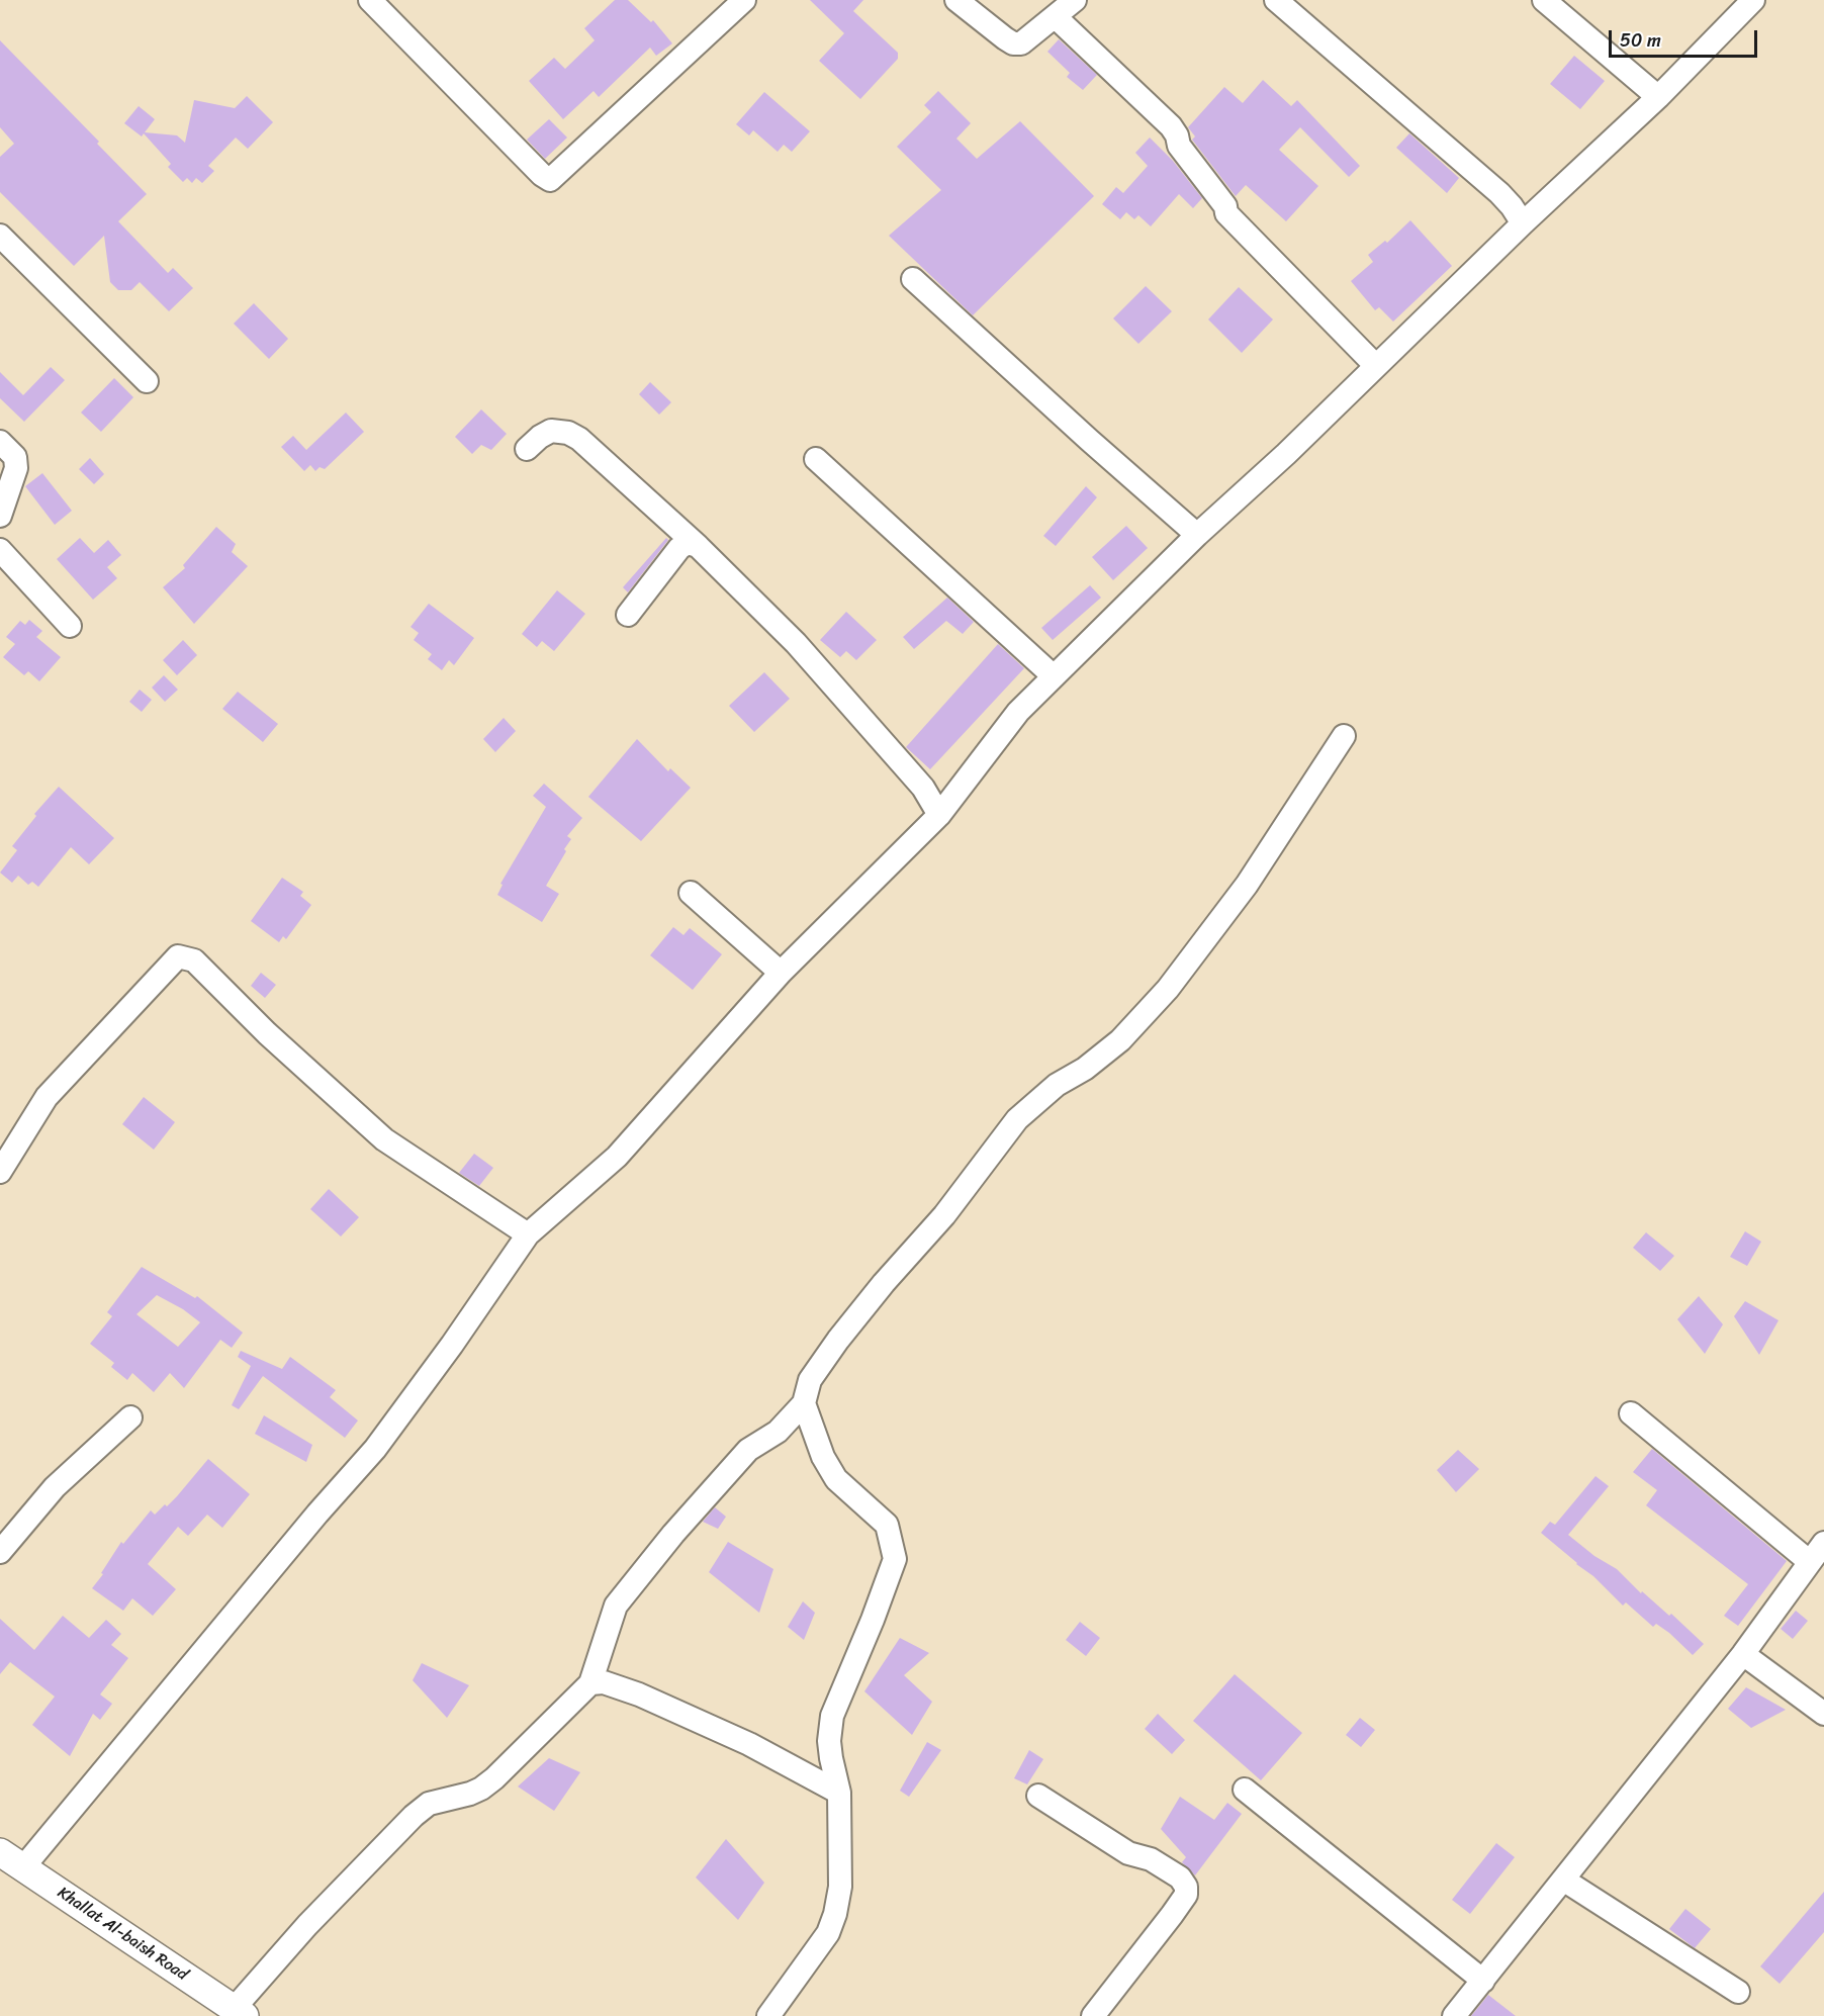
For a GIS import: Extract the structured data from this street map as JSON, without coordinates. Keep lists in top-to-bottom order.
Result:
{
  "streets": {
    "street": ["Khallat Al-baish Road"]
  },
  "scale_bar": "50 m"
}
